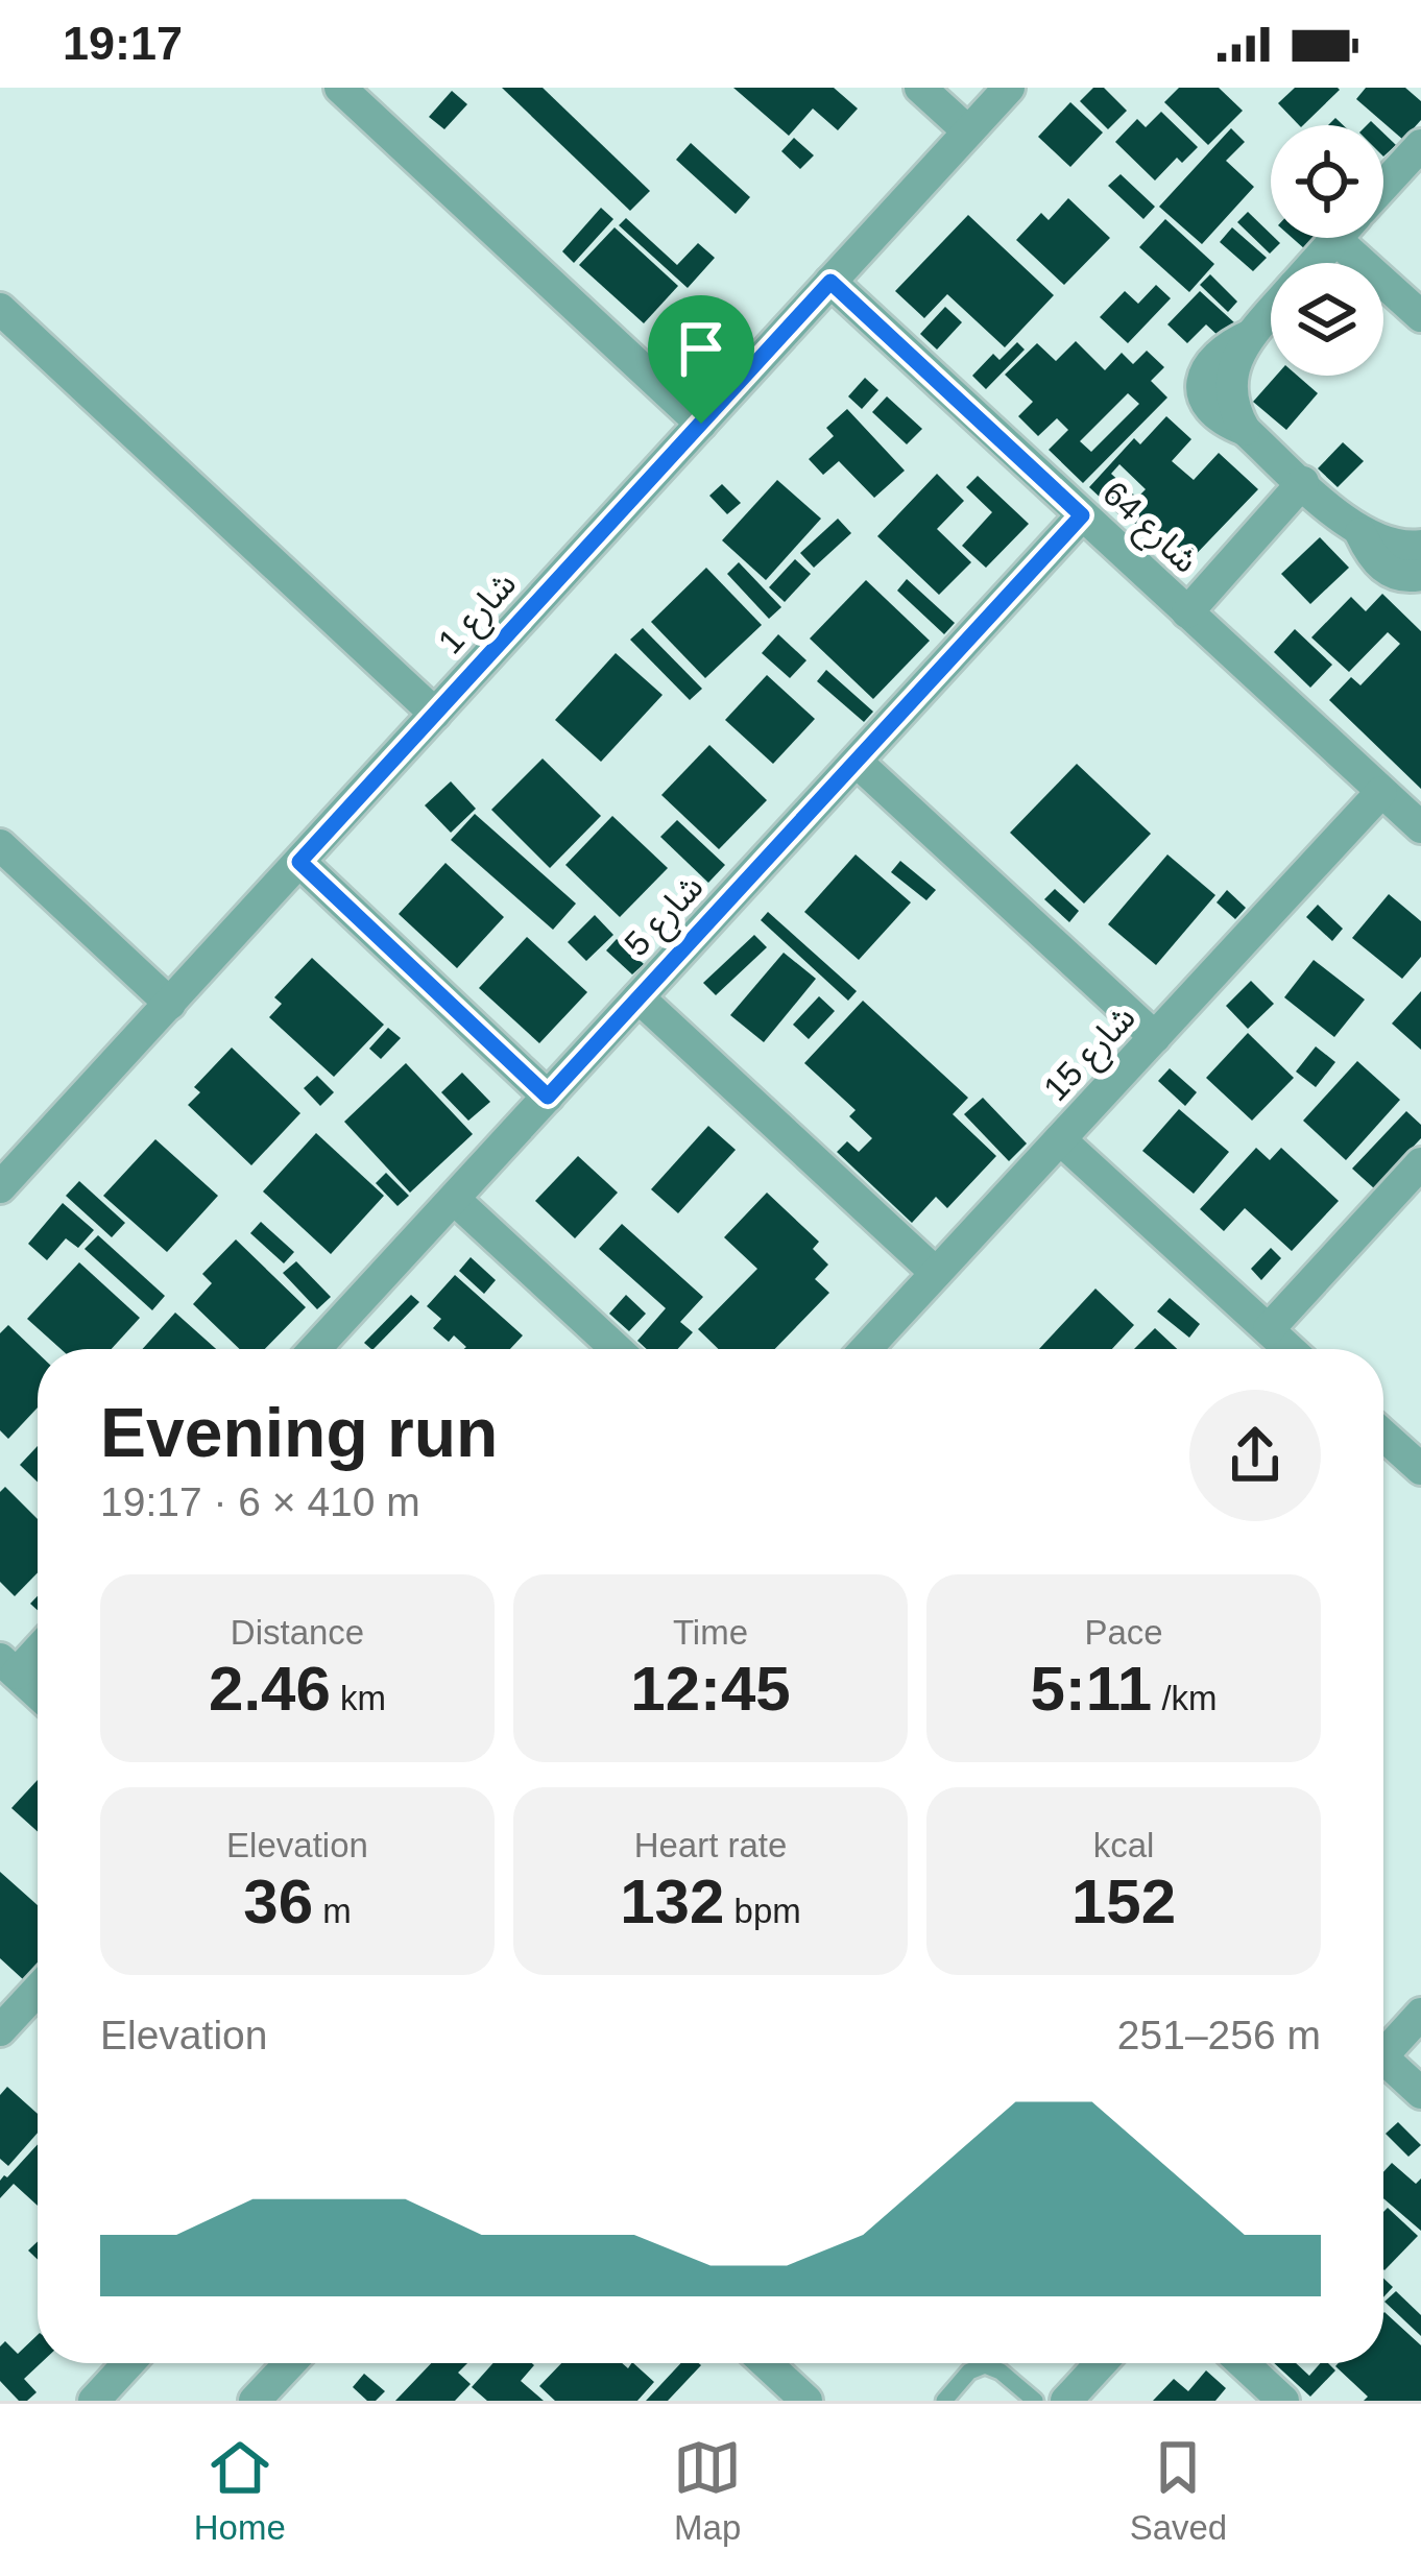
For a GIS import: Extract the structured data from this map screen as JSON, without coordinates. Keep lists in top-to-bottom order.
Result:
{
  "streets": {
    "street": [
      "شارع 64",
      "شارع 1",
      "شارع 5",
      "شارع 15"
    ]
  },
  "crossings": [
    ["شارع 64", "شارع 1"],
    ["شارع 64", "شارع 5"],
    ["شارع 64", "شارع 15"]
  ],
  "page": {
    "status": "19:17",
    "heading": ["Evening run", "19:17 · 6 × 410 m"],
    "stats": [
      ["Distance", "2.46 km"],
      ["Time", "12:45"],
      ["Pace", "5:11 /km"],
      ["Elevation", "36 m"],
      ["Heart rate", "132 bpm"],
      ["kcal", "152"]
    ],
    "chart": ["Elevation", "251–256 m"],
    "tabs": ["Home", "Map", "Saved"]
  }
}
